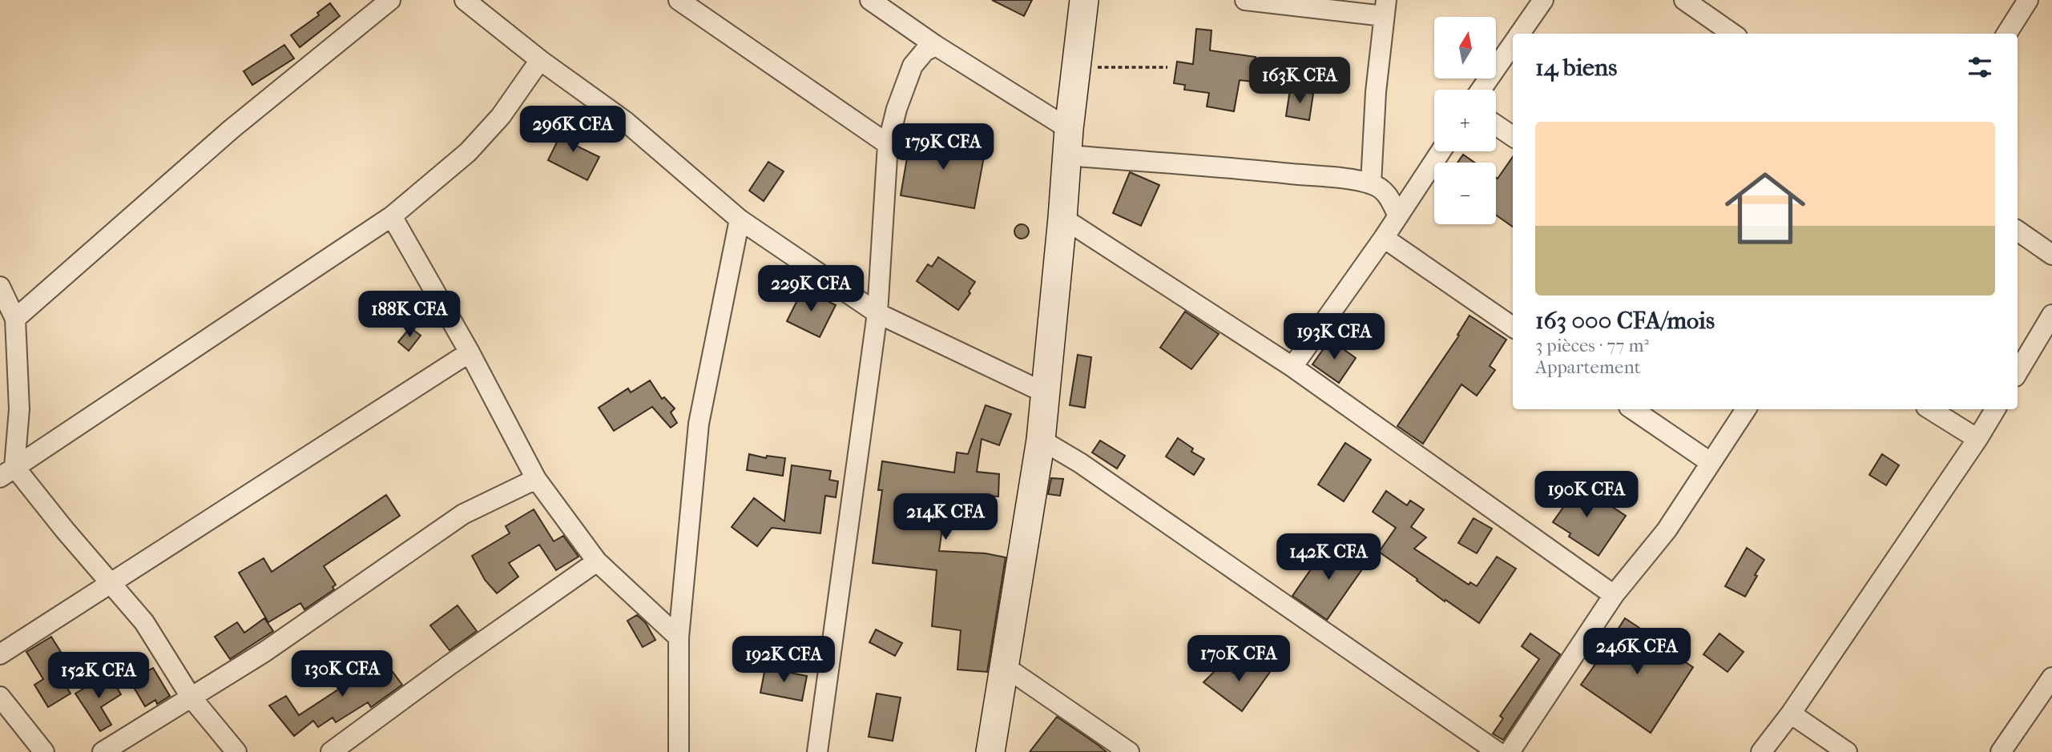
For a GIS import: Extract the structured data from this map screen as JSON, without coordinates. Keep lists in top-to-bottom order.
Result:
{
  "north": "top",
  "page": {
    "map_buttons": ["+", "−"],
    "heading": "14 biens",
    "price": [
      "163K CFA",
      "296K CFA",
      "179K CFA",
      "229K CFA",
      "188K CFA",
      "193K CFA",
      "190K CFA",
      "214K CFA",
      "142K CFA",
      "246K CFA",
      "170K CFA",
      "192K CFA",
      "130K CFA",
      "152K CFA"
    ],
    "list": [
      {
        "name": "163 000 CFA/mois",
        "note": "3 pièces · 77 m² · Appartement"
      }
    ]
  }
}
